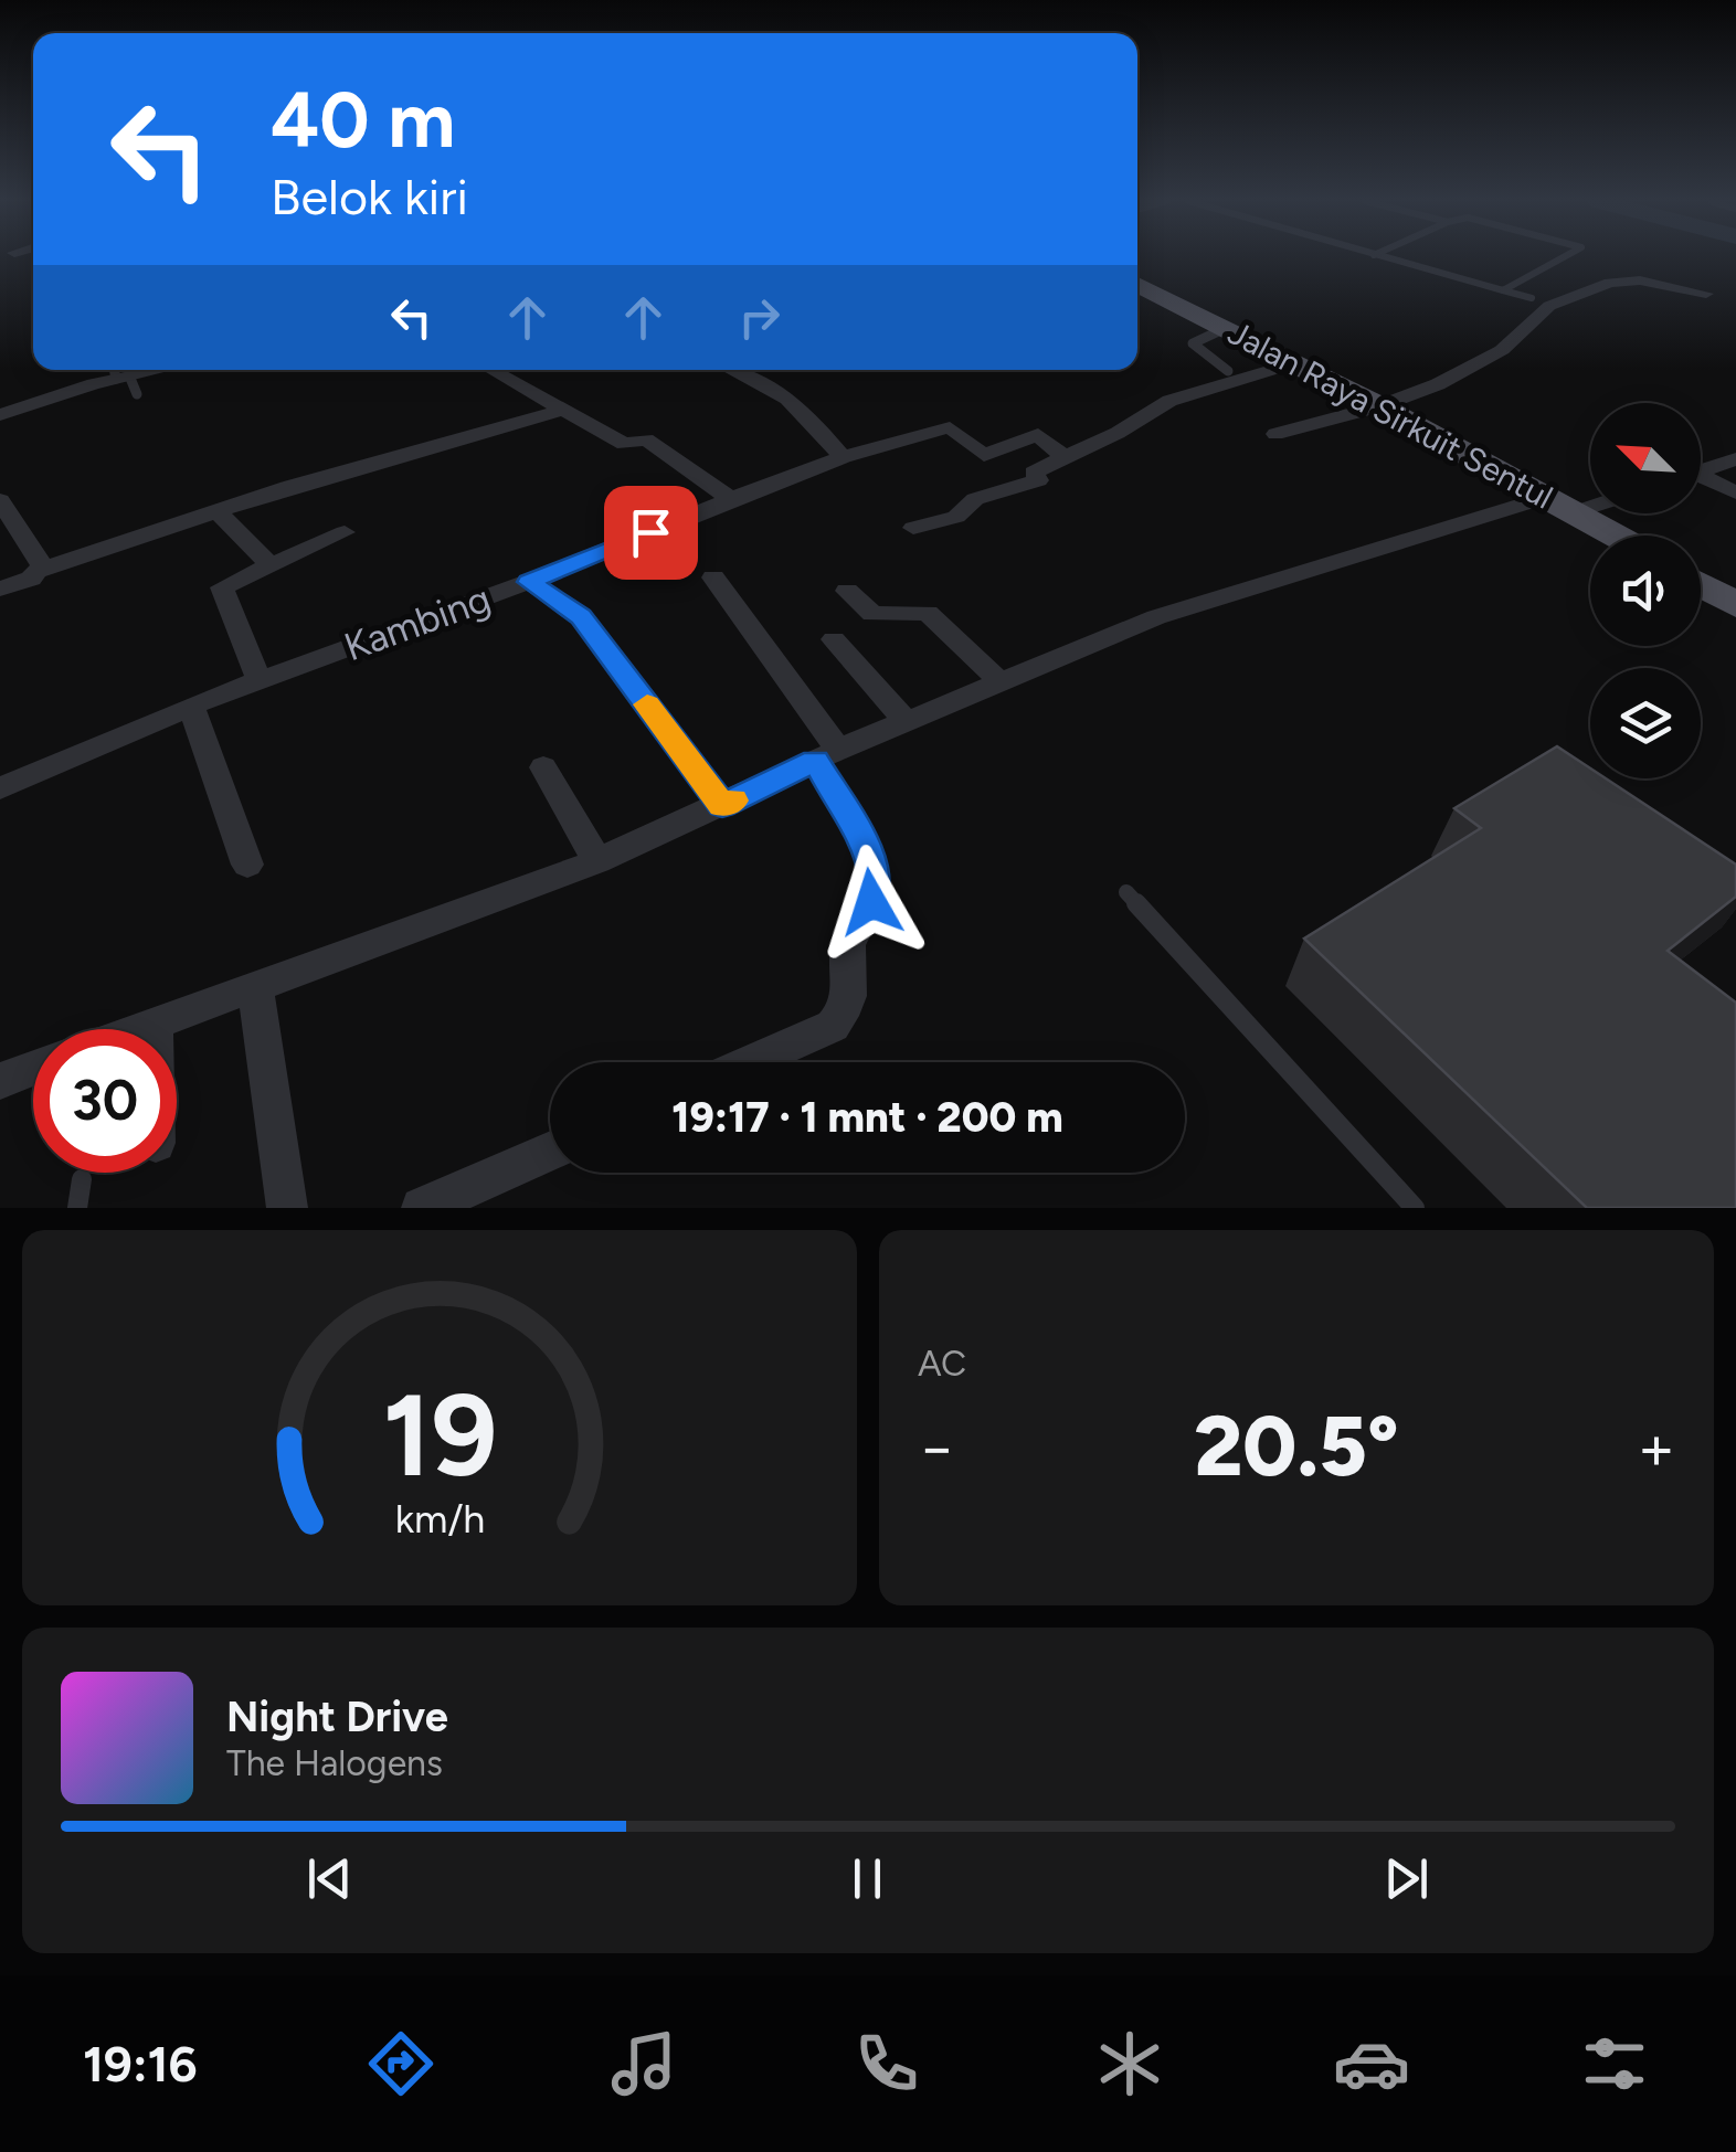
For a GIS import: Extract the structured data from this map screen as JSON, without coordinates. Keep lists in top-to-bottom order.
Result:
{
  "streets": {
    "main road": ["Jalan Raya Sirkuit Sentul"],
    "street": ["Kambing"]
  },
  "north": "top left",
  "page": {
    "turn": ["40 m", "Belok kiri"],
    "limit": "30",
    "trip": "19:17 · 1 mnt · 200 m",
    "tile": "AC",
    "heat": ["−", "20.5°", "+"],
    "song": ["Night Drive", "The Halogens"],
    "tabs": "19:16",
    "gauge": ["19", "km/h"]
  }
}
